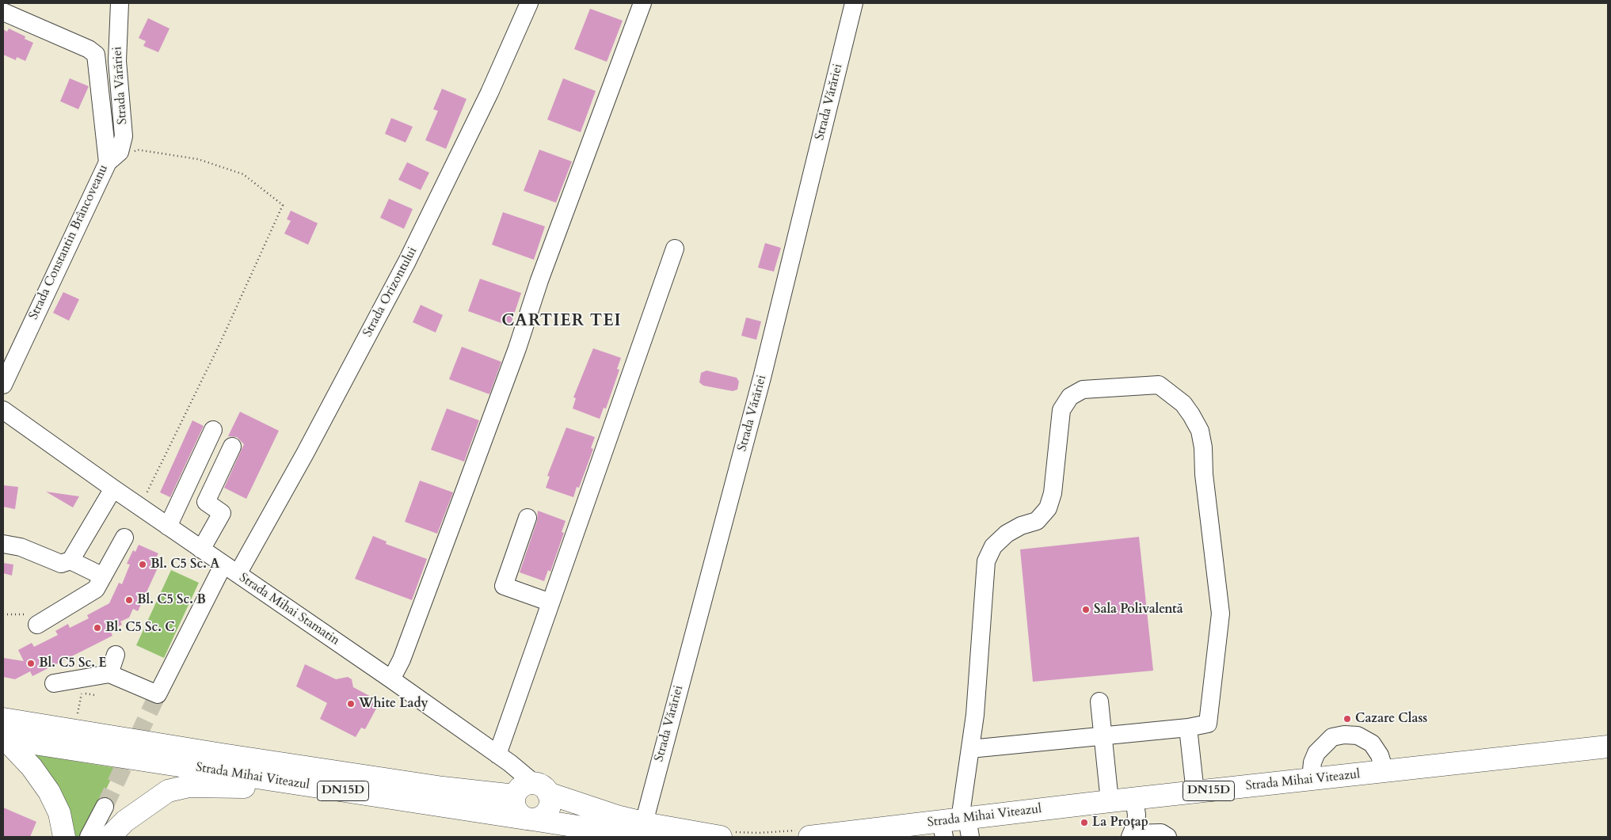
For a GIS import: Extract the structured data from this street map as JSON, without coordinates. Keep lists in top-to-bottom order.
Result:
{
  "streets": {
    "main road": ["Strada Mihai Viteazul", "DN15D"],
    "street": [
      "Strada Vărăriei",
      "Strada Constantin Brâncoveanu",
      "Strada Orizontului",
      "Strada Mihai Stamatin"
    ]
  },
  "crossings": [
    ["Strada Vărăriei", "Strada Constantin Brâncoveanu"],
    ["Strada Vărăriei", "Strada Mihai Viteazul"],
    ["Strada Orizontului", "Strada Mihai Stamatin"],
    ["Strada Mihai Stamatin", "Strada Mihai Viteazul"]
  ],
  "districts": ["CARTIER TEI"],
  "places": [
    "Bl. C5 Sc. A",
    "Bl. C5 Sc. B",
    "Sala Polivalentă",
    "Bl. C5 Sc. C",
    "Bl. C5 Sc. E",
    "White Lady",
    "Cazare Class",
    "La Proțap"
  ]
}
